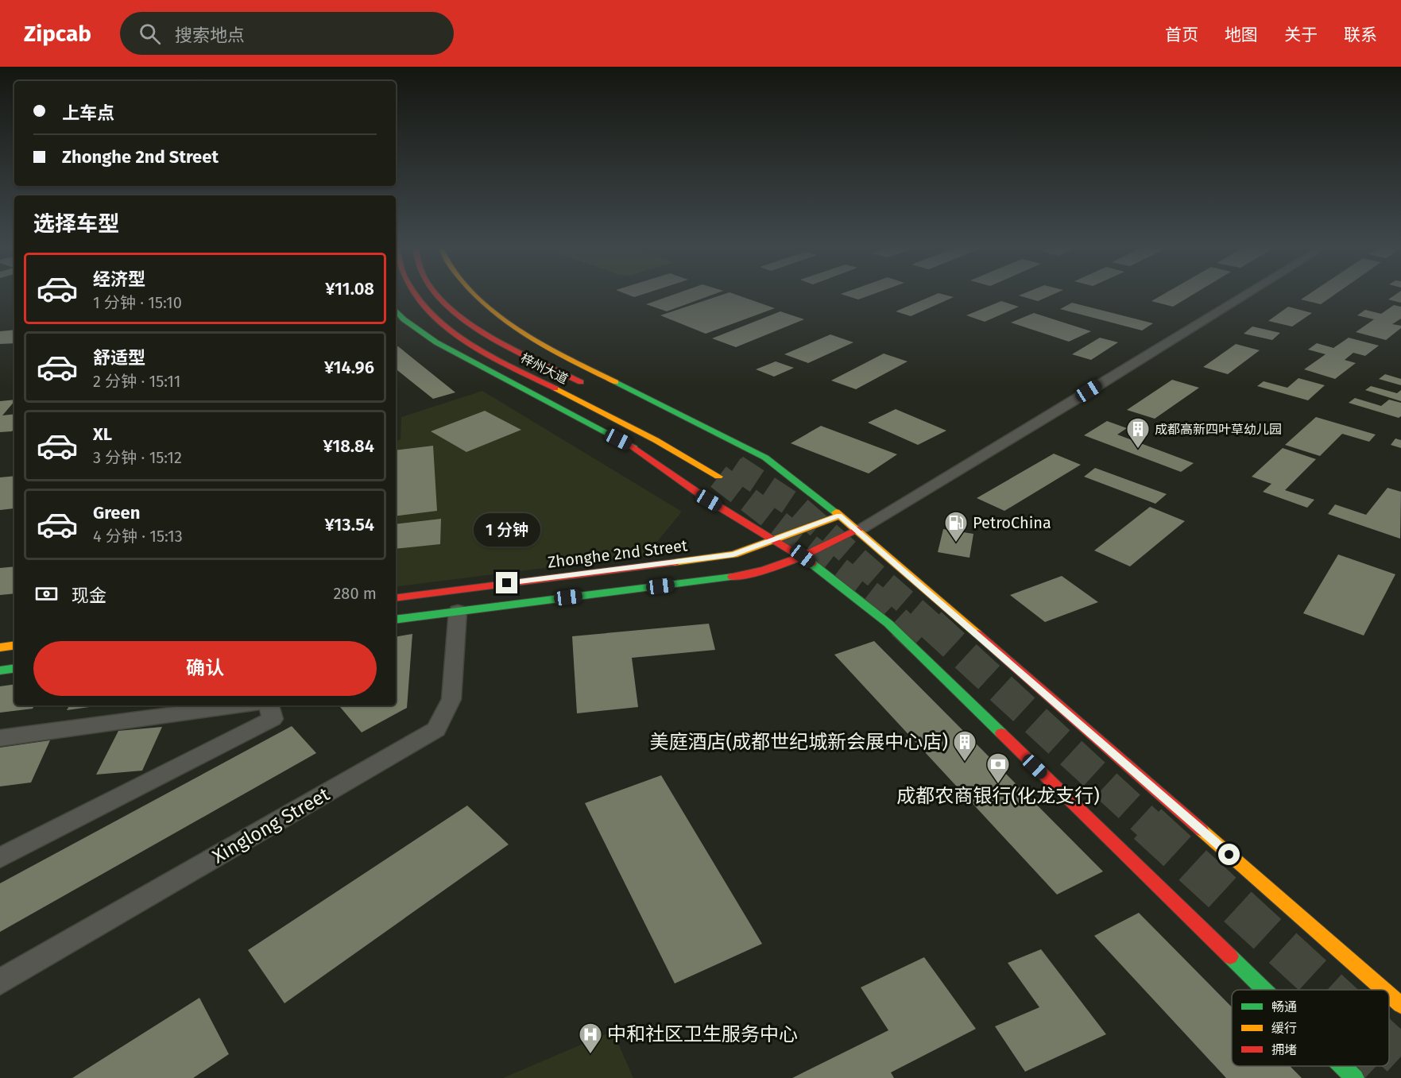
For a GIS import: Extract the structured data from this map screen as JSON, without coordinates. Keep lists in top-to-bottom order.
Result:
{
  "streets": {
    "main road": ["梓州大道", "Zhonghe 2nd Street"],
    "street": ["Xinglong Street"]
  },
  "places": {
    "building": ["成都高新四叶草幼儿园", "美庭酒店(成都世纪城新会展中心店)"],
    "fuel station": ["PetroChina"],
    "bank": ["成都农商银行(化龙支行)"],
    "hospital": ["中和社区卫生服务中心"]
  },
  "legend": ["畅通", "缓行", "拥堵"],
  "page": {
    "header": "Zipcab",
    "search": "搜索地点",
    "nav": [
      "首页",
      "地图",
      "关于",
      "联系"
    ],
    "banner": ["上车点", "Zhonghe 2nd Street"],
    "heading": "选择车型",
    "list": [
      {
        "name": "经济型",
        "note": "1 分钟 · 15:10",
        "value": "¥11.08"
      },
      {
        "name": "舒适型",
        "note": "2 分钟 · 15:11",
        "value": "¥14.96"
      },
      {
        "name": "XL",
        "note": "3 分钟 · 15:12",
        "value": "¥18.84"
      },
      {
        "name": "Green",
        "note": "4 分钟 · 15:13",
        "value": "¥13.54"
      }
    ],
    "bubble": "1 分钟",
    "pay": ["现金", "280 m"],
    "buttons": "确认"
  }
}
